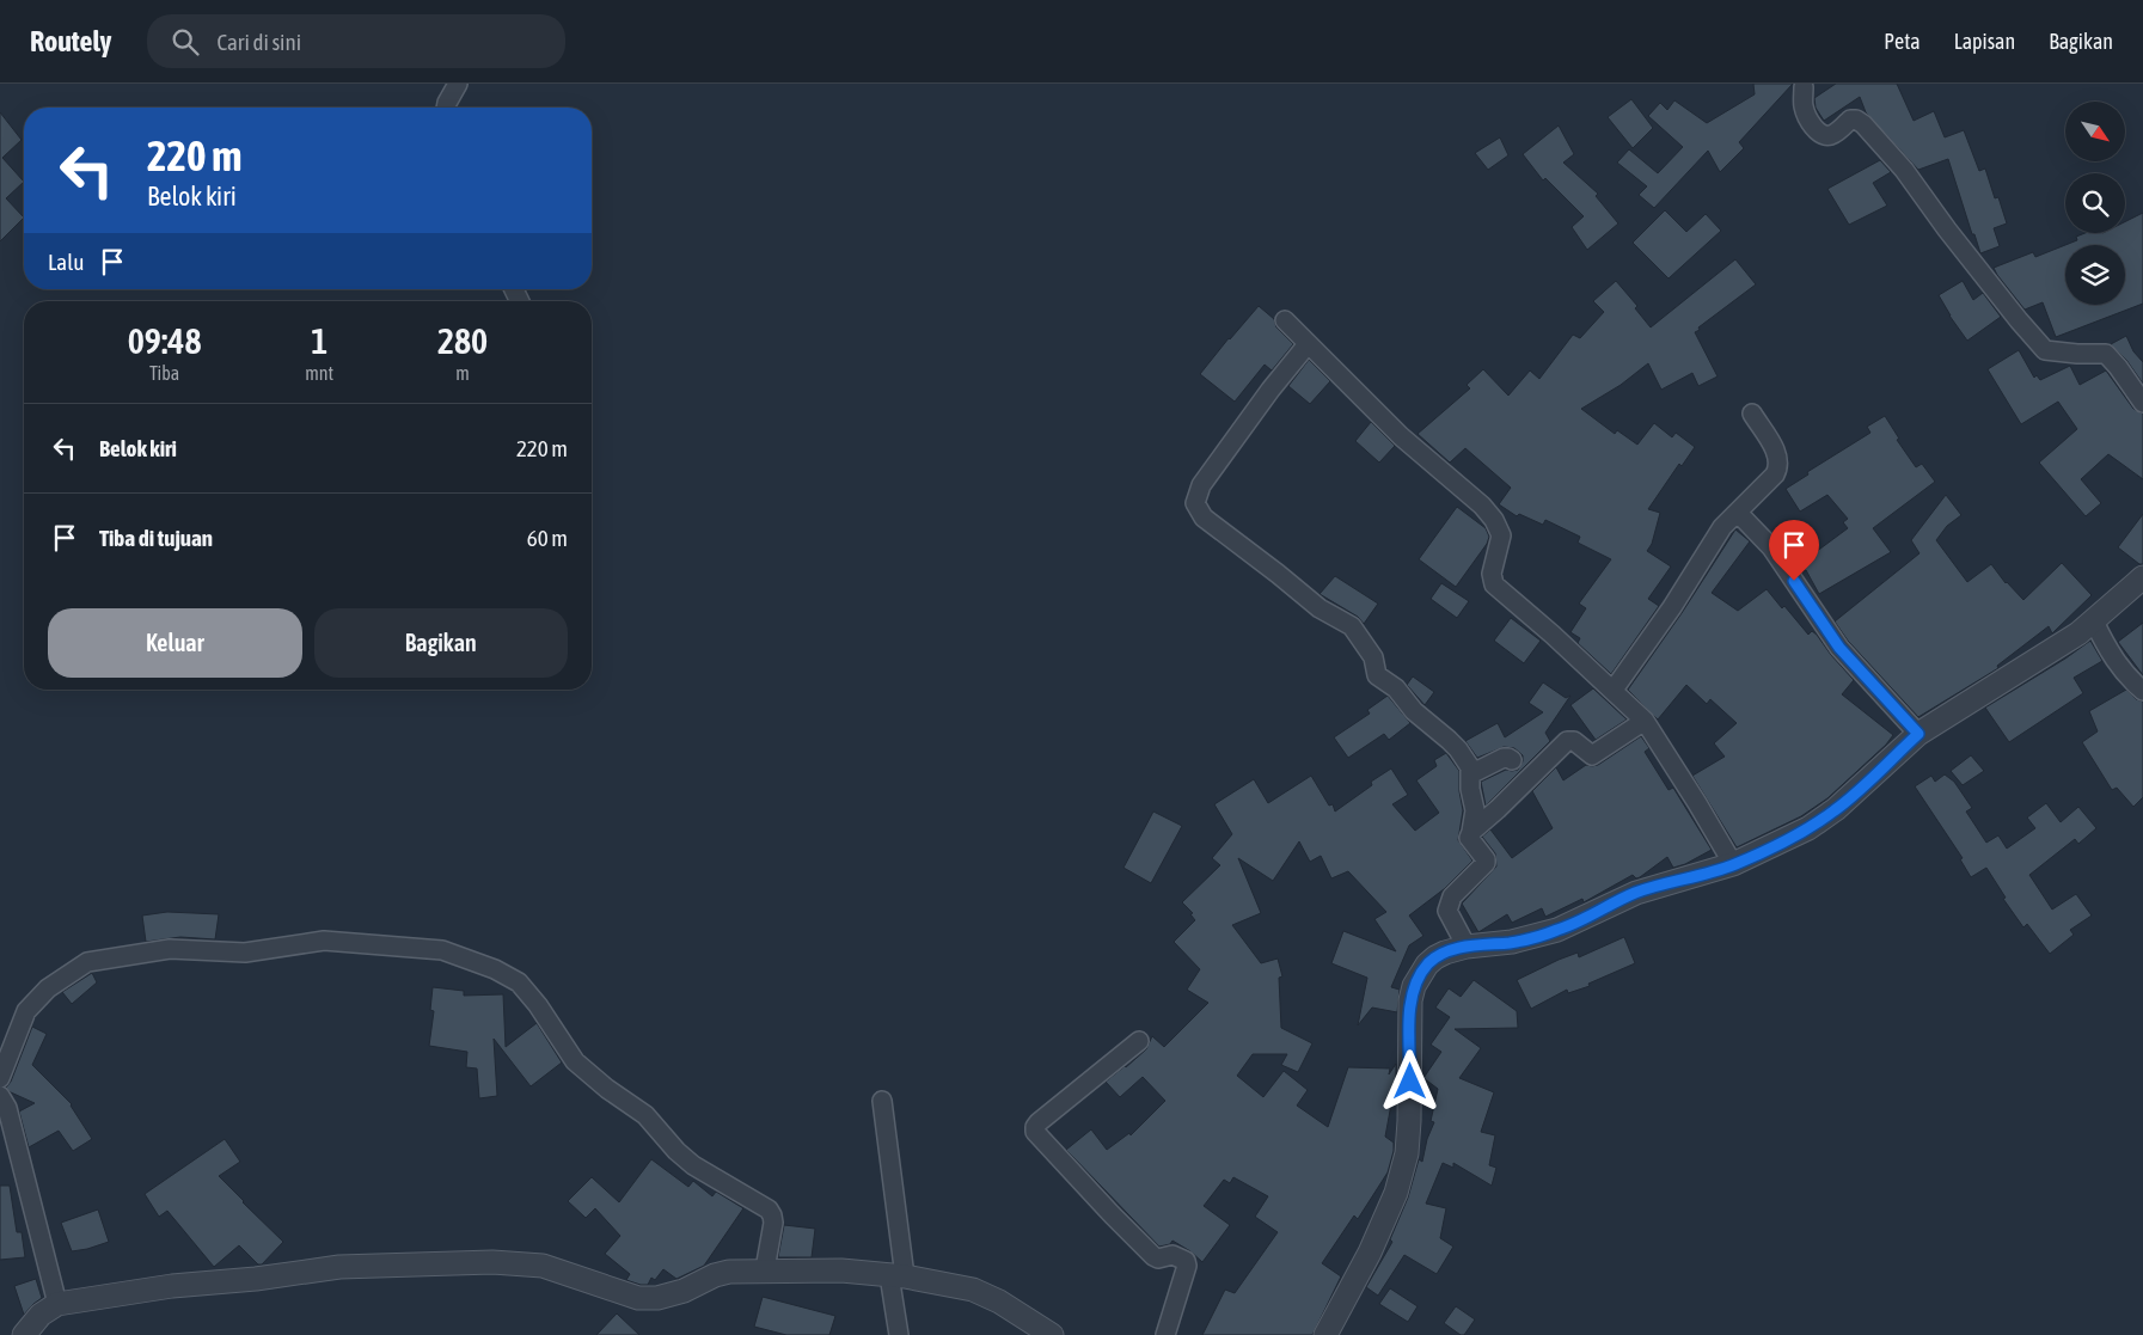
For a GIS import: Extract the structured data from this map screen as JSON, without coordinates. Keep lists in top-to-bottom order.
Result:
{
  "north": "bottom right",
  "page": {
    "header": "Routely",
    "search": "Cari di sini",
    "nav": ["Peta", "Lapisan", "Bagikan"],
    "turn": ["220 m", "Belok kiri"],
    "then": "Lalu",
    "eta": [
      "09:48",
      "Tiba",
      "1",
      "mnt",
      "280",
      "m"
    ],
    "list": [
      {
        "name": "Belok kiri",
        "value": "220 m"
      },
      {
        "name": "Tiba di tujuan",
        "value": "60 m"
      }
    ],
    "buttons": ["Keluar", "Bagikan"]
  }
}
